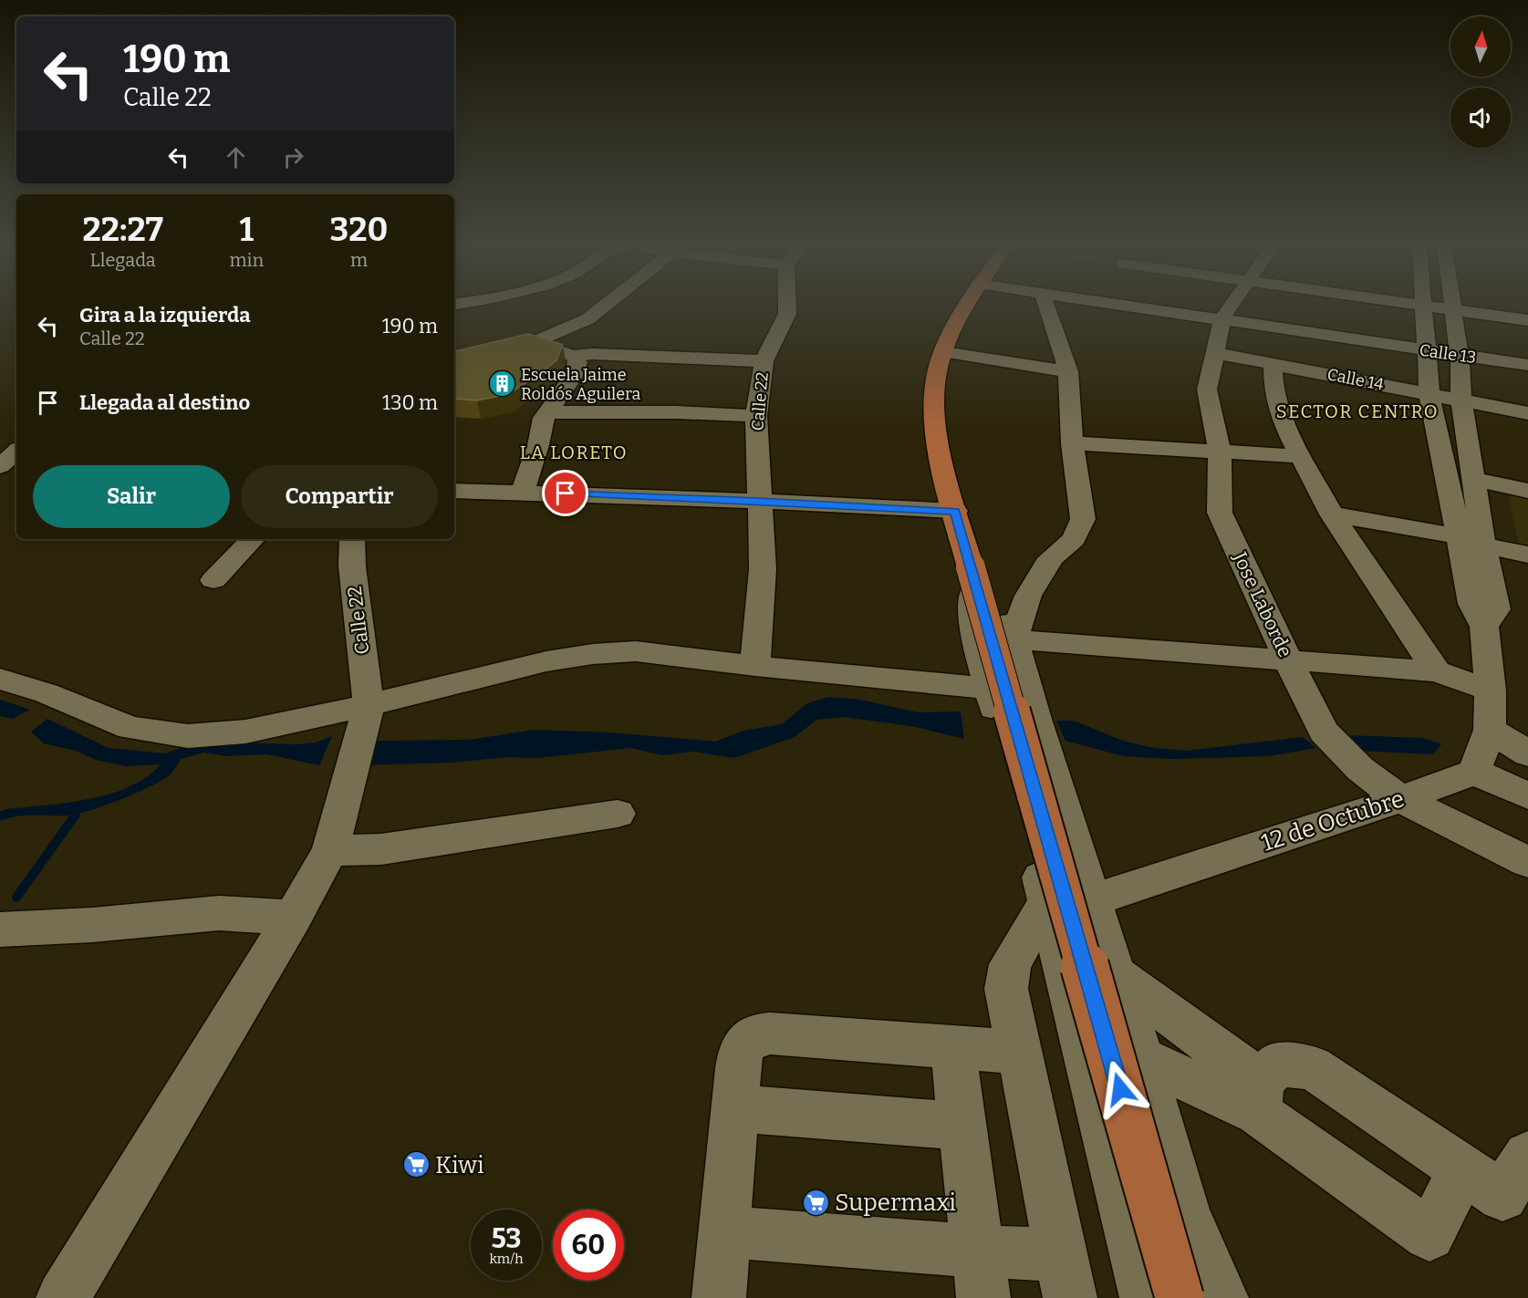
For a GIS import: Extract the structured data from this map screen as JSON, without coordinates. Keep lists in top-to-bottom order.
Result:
{
  "streets": {
    "street": [
      "Calle 13",
      "Calle 14",
      "Calle 22",
      "Jose Laborde",
      "12 de Octubre"
    ]
  },
  "crossings": [
    ["Calle 13", "Jose Laborde"],
    ["Calle 14", "Jose Laborde"],
    ["Jose Laborde", "12 de Octubre"]
  ],
  "districts": ["SECTOR CENTRO", "LA LORETO"],
  "places": {
    "building": ["Escuela Jaime Roldós Aguilera"],
    "supermarket": ["Kiwi", "Supermaxi"]
  },
  "north": "top",
  "page": {
    "turn": ["190 m", "Calle 22"],
    "eta": [
      "22:27",
      "Llegada",
      "1",
      "min",
      "320",
      "m"
    ],
    "list": [
      {
        "name": "Gira a la izquierda",
        "note": "Calle 22",
        "value": "190 m"
      },
      {
        "name": "Llegada al destino",
        "value": "130 m"
      }
    ],
    "buttons": ["Salir", "Compartir"],
    "speed": "53 km/h",
    "limit": "60"
  }
}
